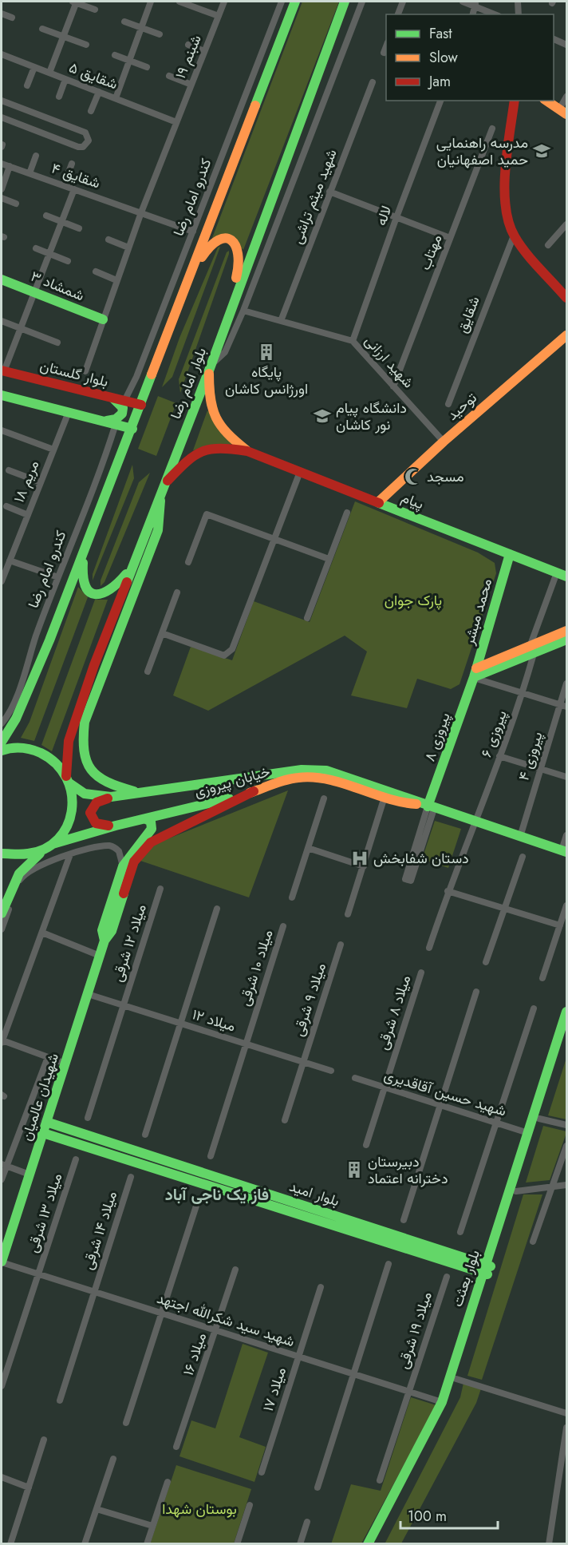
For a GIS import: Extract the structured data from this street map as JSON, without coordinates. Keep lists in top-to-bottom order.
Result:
{
  "streets": {
    "main road": [
      "شمشاد ۳",
      "بلوار گلستان",
      "بلوار امام رضا",
      "توحید",
      "پیام",
      "محمد مبشر",
      "پیروزی ۸",
      "خیابان پیروزی",
      "شهیدان عالمیان",
      "بلوار امید",
      "بلوار بعثت"
    ],
    "street": [
      "شبنم ۱۹",
      "شقایق ۵",
      "شقایق ۴",
      "شهید میثم تراشی",
      "کندرو امام رضا",
      "لاله",
      "مهتاب",
      "شقایق",
      "شهید ارزانی",
      "مریم ۱۸",
      "پیروزی ۶",
      "پیروزی ۴",
      "میلاد ۱۲ شرقی",
      "میلاد ۱۰ شرقی",
      "میلاد ۹ شرقی",
      "میلاد ۸ شرقی",
      "میلاد ۱۲",
      "شهید حسین آقاقدیری",
      "میلاد ۱۳ شرقی",
      "میلاد ۱۴ شرقی",
      "شهید سید شکرالله اجتهد",
      "میلاد ۱۹ شرقی",
      "میلاد ۱۶",
      "میلاد ۱۷"
    ]
  },
  "crossings": [
    ["شبنم ۱۹", "شقایق ۵"],
    ["شبنم ۱۹", "شقایق ۴"],
    ["شبنم ۱۹", "شمشاد ۳"],
    ["شقایق ۴", "کندرو امام رضا"],
    ["شهید میثم تراشی", "شهید ارزانی"],
    ["کندرو امام رضا", "بلوار گلستان"],
    ["لاله", "شهید ارزانی"],
    ["مهتاب", "شهید ارزانی"],
    ["شهید ارزانی", "توحید"],
    ["بلوار امام رضا", "خیابان پیروزی"],
    ["توحید", "پیام"],
    ["پیام", "محمد مبشر"],
    ["پیام", "پیروزی ۶"],
    ["محمد مبشر", "پیروزی ۸"],
    ["پیروزی ۶", "خیابان پیروزی"],
    ["پیروزی ۸", "خیابان پیروزی"],
    ["پیروزی ۴", "خیابان پیروزی"],
    ["میلاد ۱۲ شرقی", "میلاد ۱۲"],
    ["میلاد ۱۰ شرقی", "میلاد ۱۲"],
    ["میلاد ۹ شرقی", "میلاد ۱۲"],
    ["میلاد ۸ شرقی", "شهید حسین آقاقدیری"],
    ["میلاد ۱۲", "شهیدان عالمیان"],
    ["شهید حسین آقاقدیری", "بلوار بعثت"],
    ["شهیدان عالمیان", "بلوار امید"],
    ["شهیدان عالمیان", "شهید سید شکرالله اجتهد"],
    ["بلوار امید", "بلوار بعثت"],
    ["میلاد ۱۳ شرقی", "شهید سید شکرالله اجتهد"],
    ["میلاد ۱۴ شرقی", "شهید سید شکرالله اجتهد"],
    ["بلوار بعثت", "شهید سید شکرالله اجتهد"],
    ["شهید سید شکرالله اجتهد", "میلاد ۱۹ شرقی"],
    ["شهید سید شکرالله اجتهد", "میلاد ۱۶"],
    ["شهید سید شکرالله اجتهد", "میلاد ۱۷"]
  ],
  "districts": ["فاز یک ناجی آباد"],
  "parks": ["پارک جوان", "بوستان شهدا"],
  "places": {
    "school or university": ["مدرسه راهنمایی حمید اصفهانیان", "دانشگاه پیام نور کاشان"],
    "building": ["پایگاه اورژانس کاشان", "دبیرستان دخترانه اعتماد"],
    "mosque": ["مسجد"],
    "hospital": ["دستان شفابخش"]
  },
  "legend": ["Fast", "Slow", "Jam"],
  "scale_bar": "100 m"
}
